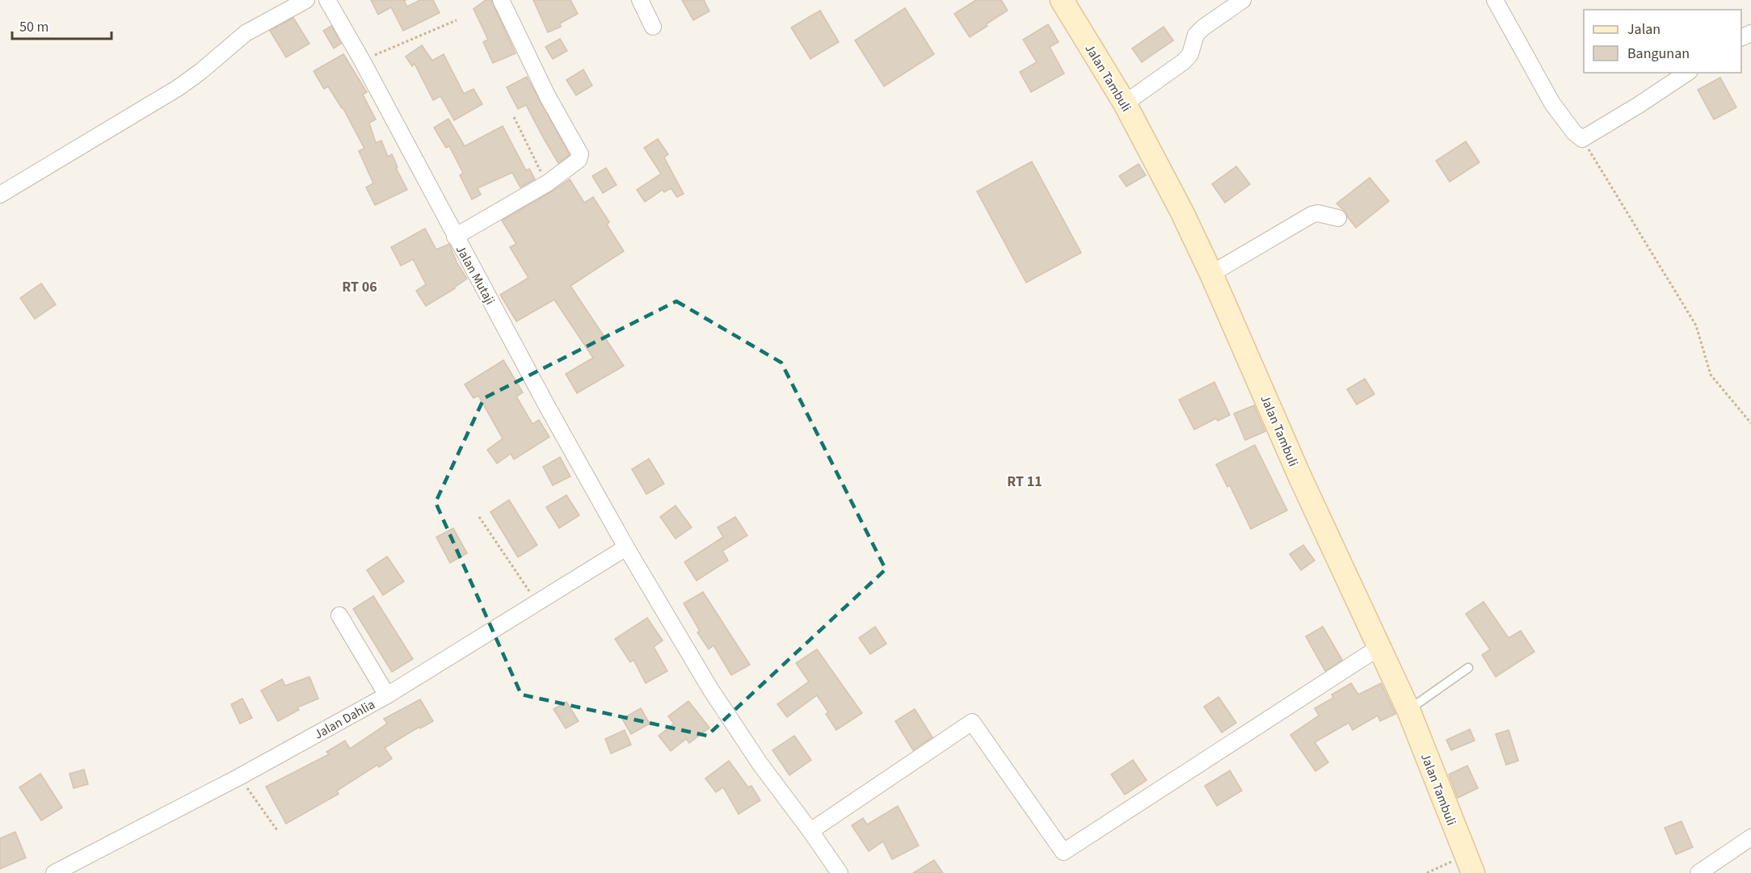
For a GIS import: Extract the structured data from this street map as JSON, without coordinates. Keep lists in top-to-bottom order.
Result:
{
  "streets": {
    "street": ["Jalan Tambuli", "Jalan Mutaji", "Jalan Dahlia"]
  },
  "crossings": [
    ["Jalan Mutaji", "Jalan Dahlia"]
  ],
  "districts": ["RT 06", "RT 11"],
  "legend": ["Jalan", "Bangunan"],
  "scale_bar": "50 m"
}
